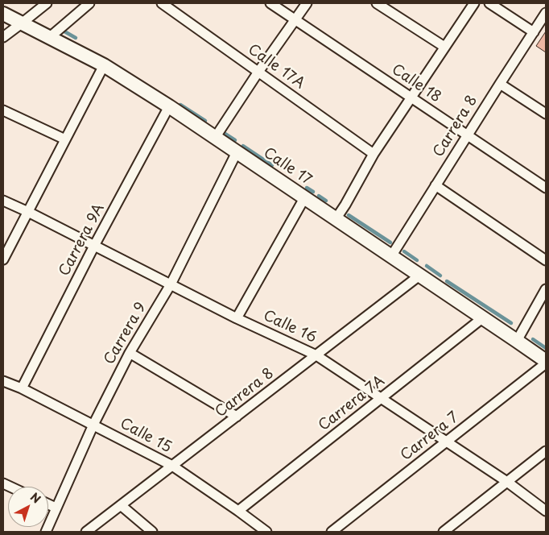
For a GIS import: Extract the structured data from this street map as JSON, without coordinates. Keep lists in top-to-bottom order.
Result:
{
  "streets": {
    "main road": ["Calle 17"],
    "street": [
      "Calle 17A",
      "Calle 18",
      "Carrera 8",
      "Carrera 9A",
      "Calle 16",
      "Carrera 9",
      "Carrera 7A",
      "Calle 15",
      "Carrera 7"
    ]
  },
  "crossings": [
    ["Calle 18", "Carrera 8"],
    ["Carrera 8", "Calle 17"],
    ["Carrera 8", "Calle 16"],
    ["Carrera 8", "Calle 15"],
    ["Calle 17", "Carrera 9A"],
    ["Calle 17", "Carrera 9"],
    ["Calle 17", "Carrera 7A"],
    ["Calle 17", "Carrera 7"],
    ["Carrera 9A", "Calle 16"],
    ["Carrera 9A", "Calle 15"],
    ["Calle 16", "Carrera 9"],
    ["Calle 16", "Carrera 7A"],
    ["Calle 16", "Carrera 7"],
    ["Carrera 9", "Calle 15"],
    ["Carrera 7A", "Calle 15"]
  ],
  "north": "top right"
}
